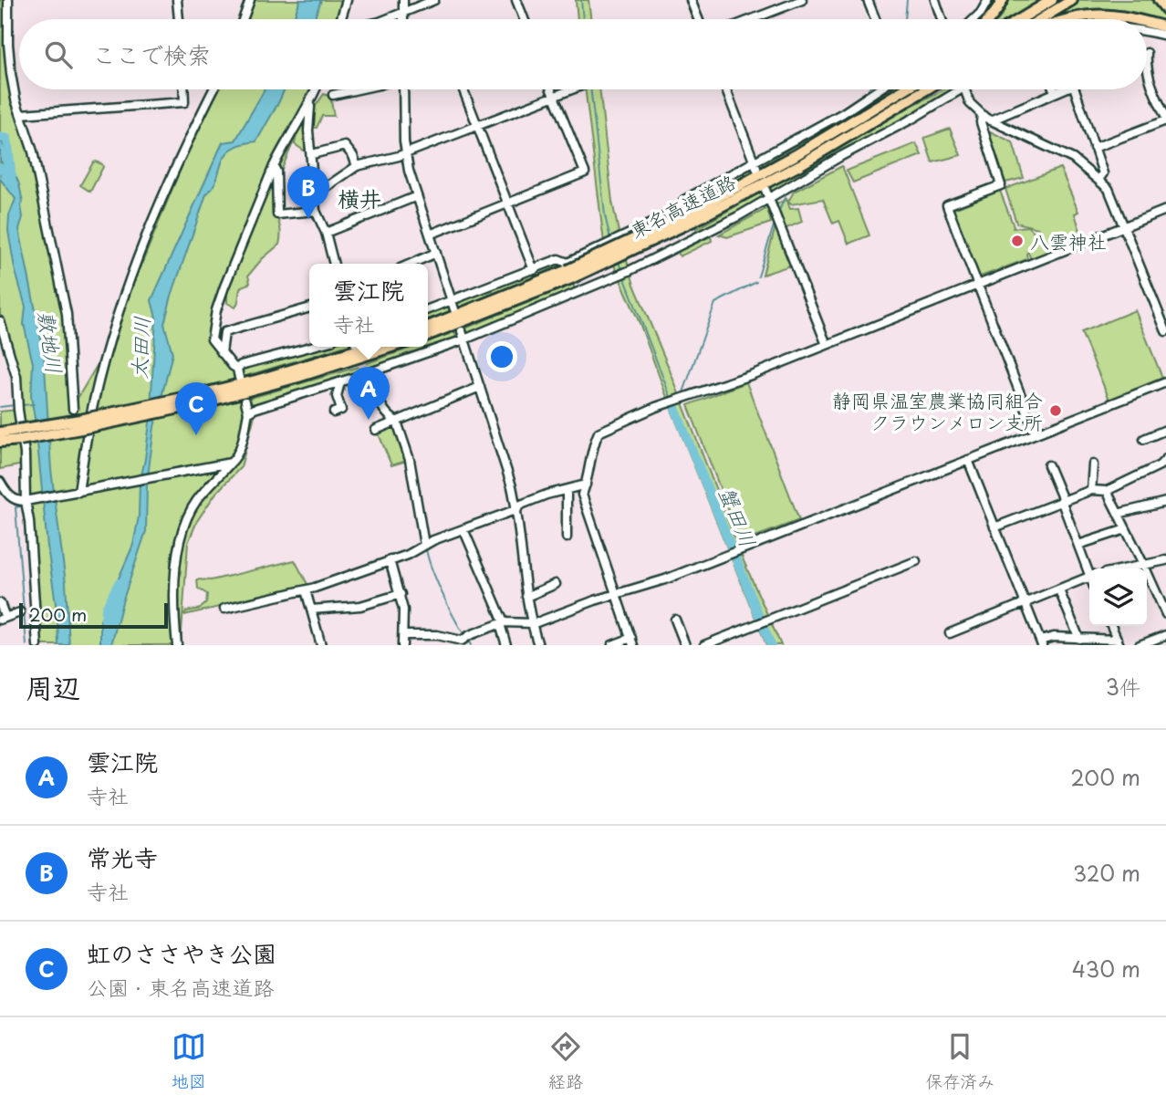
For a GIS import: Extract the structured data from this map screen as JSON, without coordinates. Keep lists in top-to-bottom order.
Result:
{
  "streets": {
    "highway": ["東名高速道路"]
  },
  "districts": ["横井"],
  "water": ["敷地川", "太田川", "蟹田川"],
  "places": ["八雲神社", "静岡県温室農業協同組合 クラウンメロン支所"],
  "scale_bar": "200 m",
  "page": {
    "search": "ここで検索",
    "pins": ["B", "A", "C"],
    "popup": ["雲江院", "寺社"],
    "scale": "200 m",
    "heading": ["周辺", "3件"],
    "list": [
      {
        "mark": "A",
        "name": "雲江院",
        "note": "寺社",
        "value": "200 m"
      },
      {
        "mark": "B",
        "name": "常光寺",
        "note": "寺社",
        "value": "320 m"
      },
      {
        "mark": "C",
        "name": "虹のささやき公園",
        "note": "公園 · 東名高速道路",
        "value": "430 m"
      }
    ],
    "nav": ["地図", "経路", "保存済み"]
  }
}
